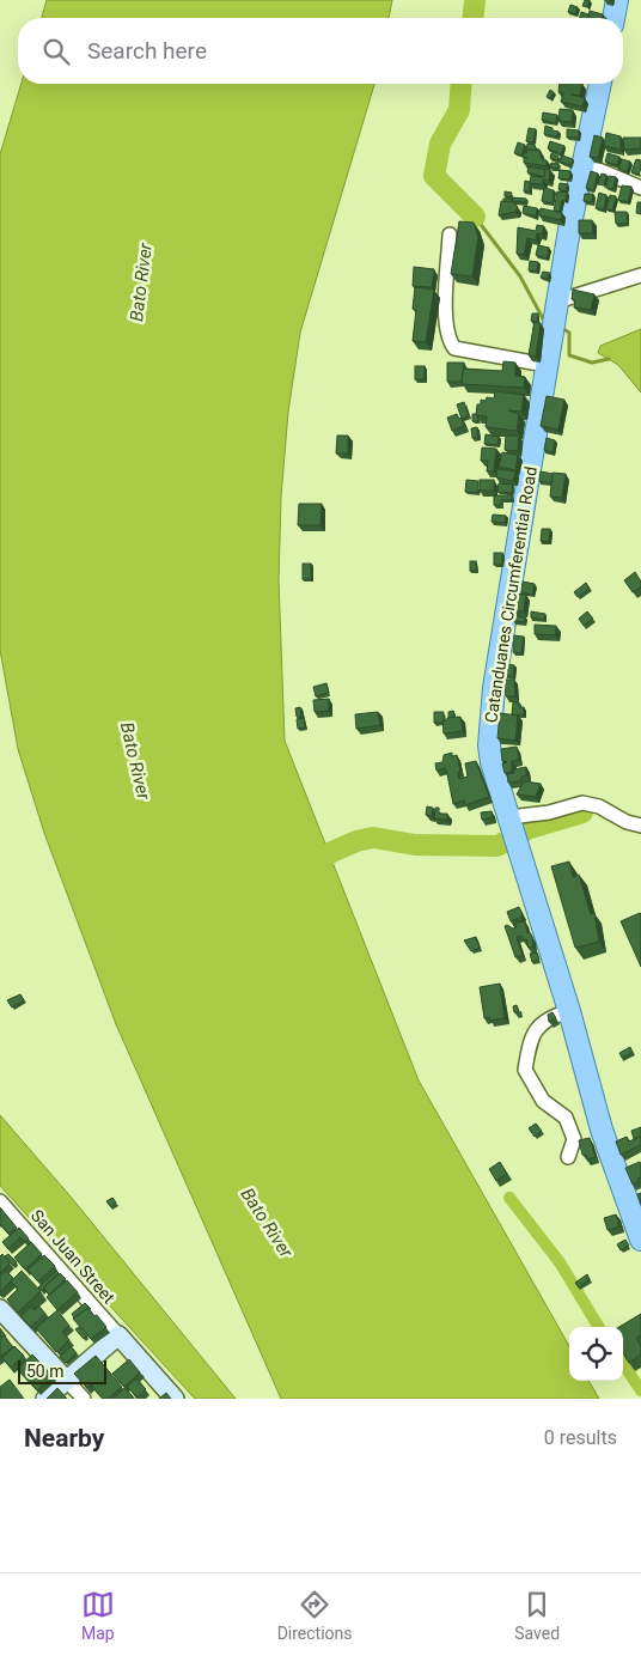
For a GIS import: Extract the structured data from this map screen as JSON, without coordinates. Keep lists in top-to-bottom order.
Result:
{
  "streets": {
    "main road": ["Catanduanes Circumferential Road"],
    "street": ["San Juan Street"]
  },
  "water": ["Bato River"],
  "scale_bar": "50 m",
  "page": {
    "search": "Search here",
    "scale": "50 m",
    "heading": ["Nearby", "0 results"],
    "nav": ["Map", "Directions", "Saved"]
  }
}
